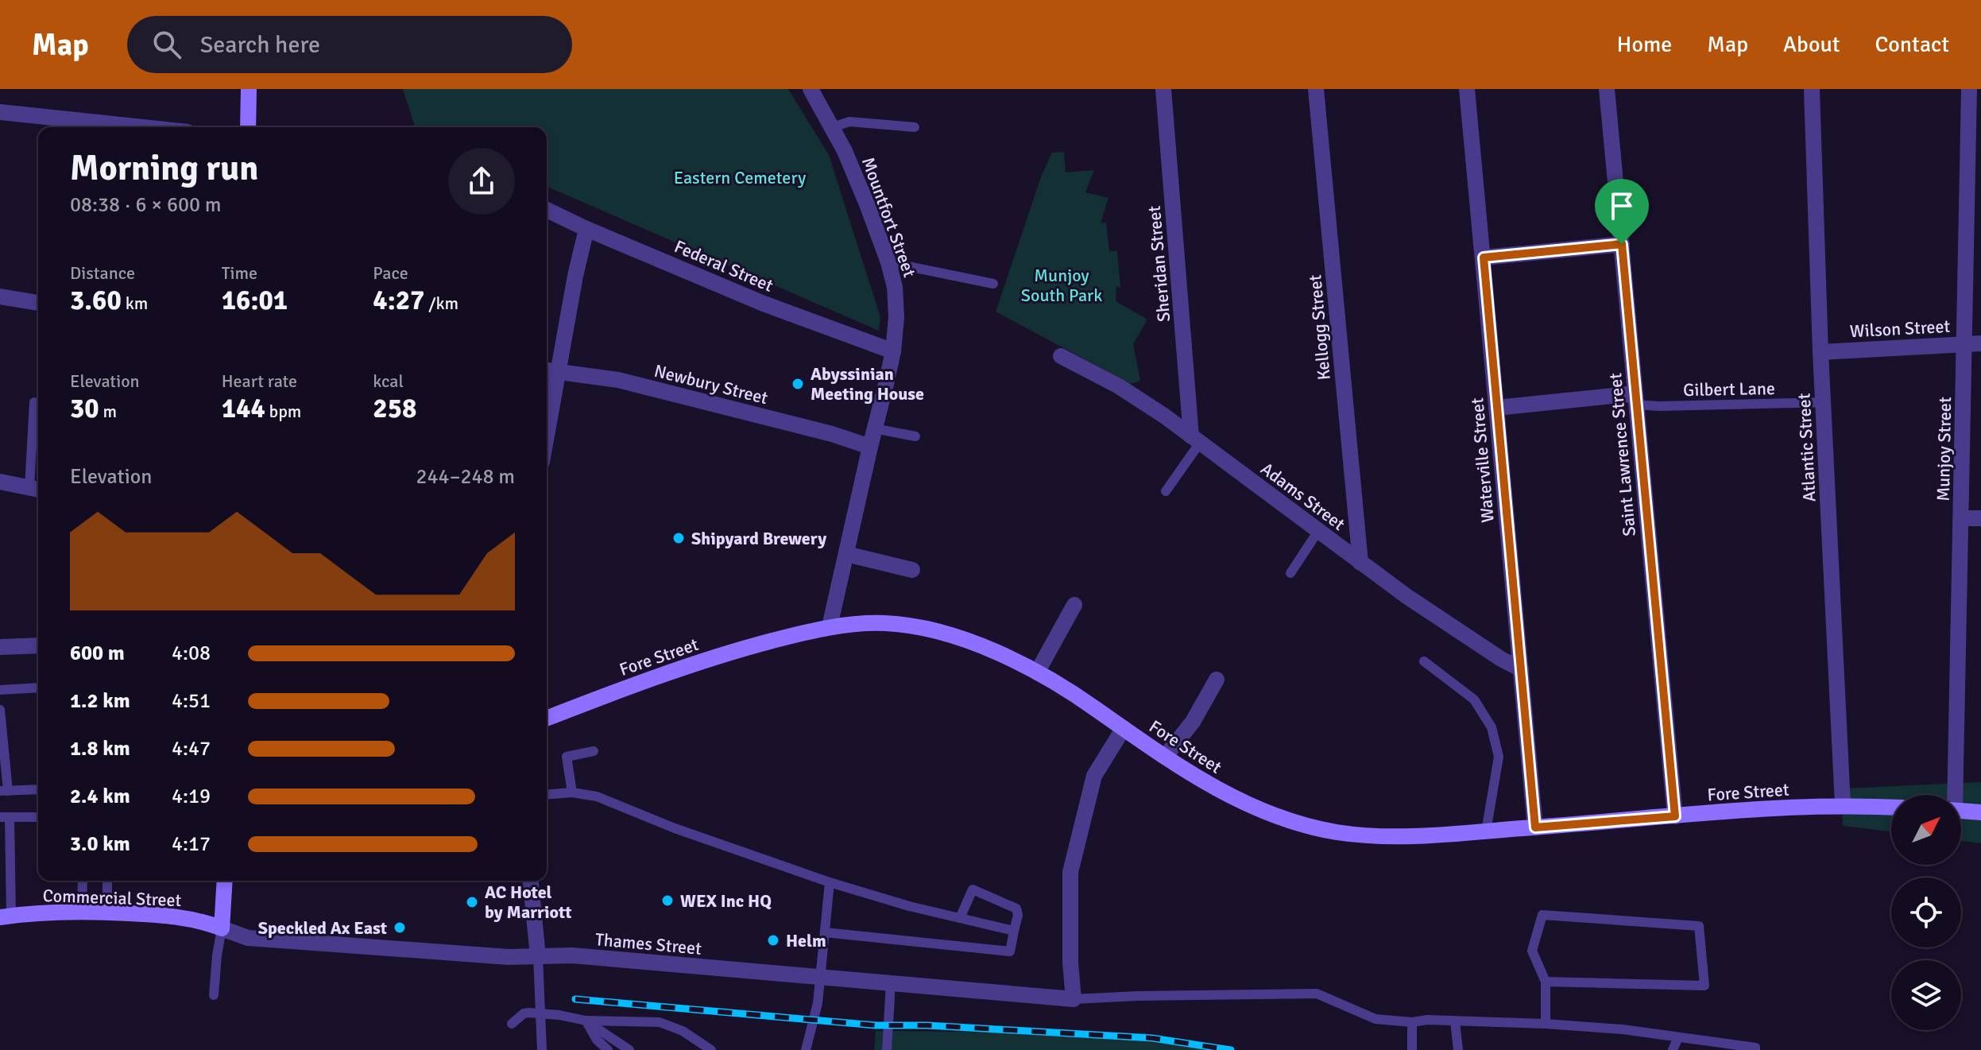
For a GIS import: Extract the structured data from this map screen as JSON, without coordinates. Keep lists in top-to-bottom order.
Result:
{
  "streets": {
    "street": [
      "Mountfort Street",
      "Sheridan Street",
      "Federal Street",
      "Kellogg Street",
      "Wilson Street",
      "Newbury Street",
      "Atlantic Street",
      "Munjoy Street",
      "Saint Lawrence Street",
      "Waterville Street",
      "Adams Street",
      "Fore Street",
      "Commercial Street",
      "Thames Street"
    ],
    "lane": ["Gilbert Lane"]
  },
  "crossings": [
    ["Mountfort Street", "Federal Street"],
    ["Mountfort Street", "Newbury Street"],
    ["Mountfort Street", "Fore Street"],
    ["Sheridan Street", "Adams Street"],
    ["Kellogg Street", "Adams Street"],
    ["Wilson Street", "Atlantic Street"],
    ["Wilson Street", "Munjoy Street"],
    ["Gilbert Lane", "Atlantic Street"],
    ["Gilbert Lane", "Saint Lawrence Street"],
    ["Atlantic Street", "Fore Street"],
    ["Saint Lawrence Street", "Fore Street"],
    ["Waterville Street", "Adams Street"],
    ["Waterville Street", "Fore Street"],
    ["Commercial Street", "Thames Street"]
  ],
  "parks": ["Eastern Cemetery", "Munjoy South Park"],
  "places": [
    "Abyssinian Meeting House",
    "Shipyard Brewery",
    "WEX Inc HQ",
    "AC Hotel by Marriott",
    "Speckled Ax East",
    "Helm"
  ],
  "north": "top right",
  "page": {
    "header": "Map",
    "search": "Search here",
    "nav": [
      "Home",
      "Map",
      "About",
      "Contact"
    ],
    "heading": ["Morning run", "08:38 · 6 × 600 m"],
    "stats": [
      ["Distance", "3.60 km"],
      ["Time", "16:01"],
      ["Pace", "4:27 /km"],
      ["Elevation", "30 m"],
      ["Heart rate", "144 bpm"],
      ["kcal", "258"]
    ],
    "chart": ["Elevation", "244–248 m"],
    "list": [
      {
        "name": "600 m",
        "note": "4:08"
      },
      {
        "name": "1.2 km",
        "note": "4:51"
      },
      {
        "name": "1.8 km",
        "note": "4:47"
      },
      {
        "name": "2.4 km",
        "note": "4:19"
      },
      {
        "name": "3.0 km",
        "note": "4:17"
      }
    ]
  }
}
